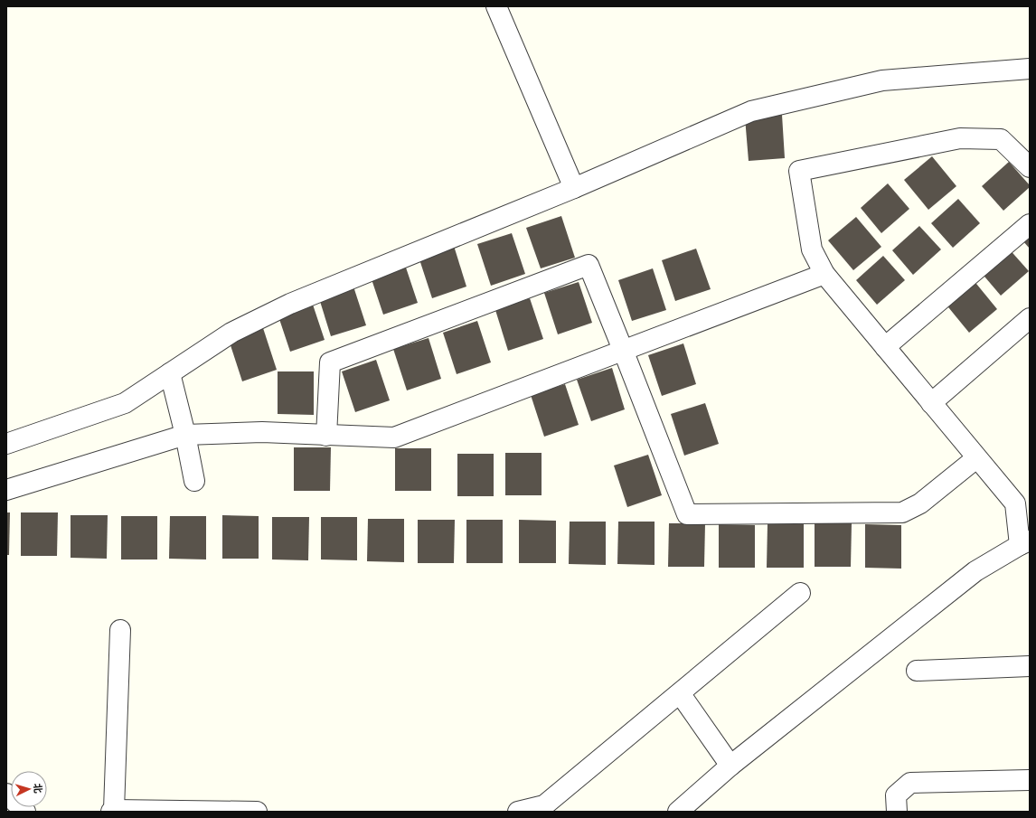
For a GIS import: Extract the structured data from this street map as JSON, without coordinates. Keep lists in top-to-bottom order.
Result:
{
  "north": "right"
}
